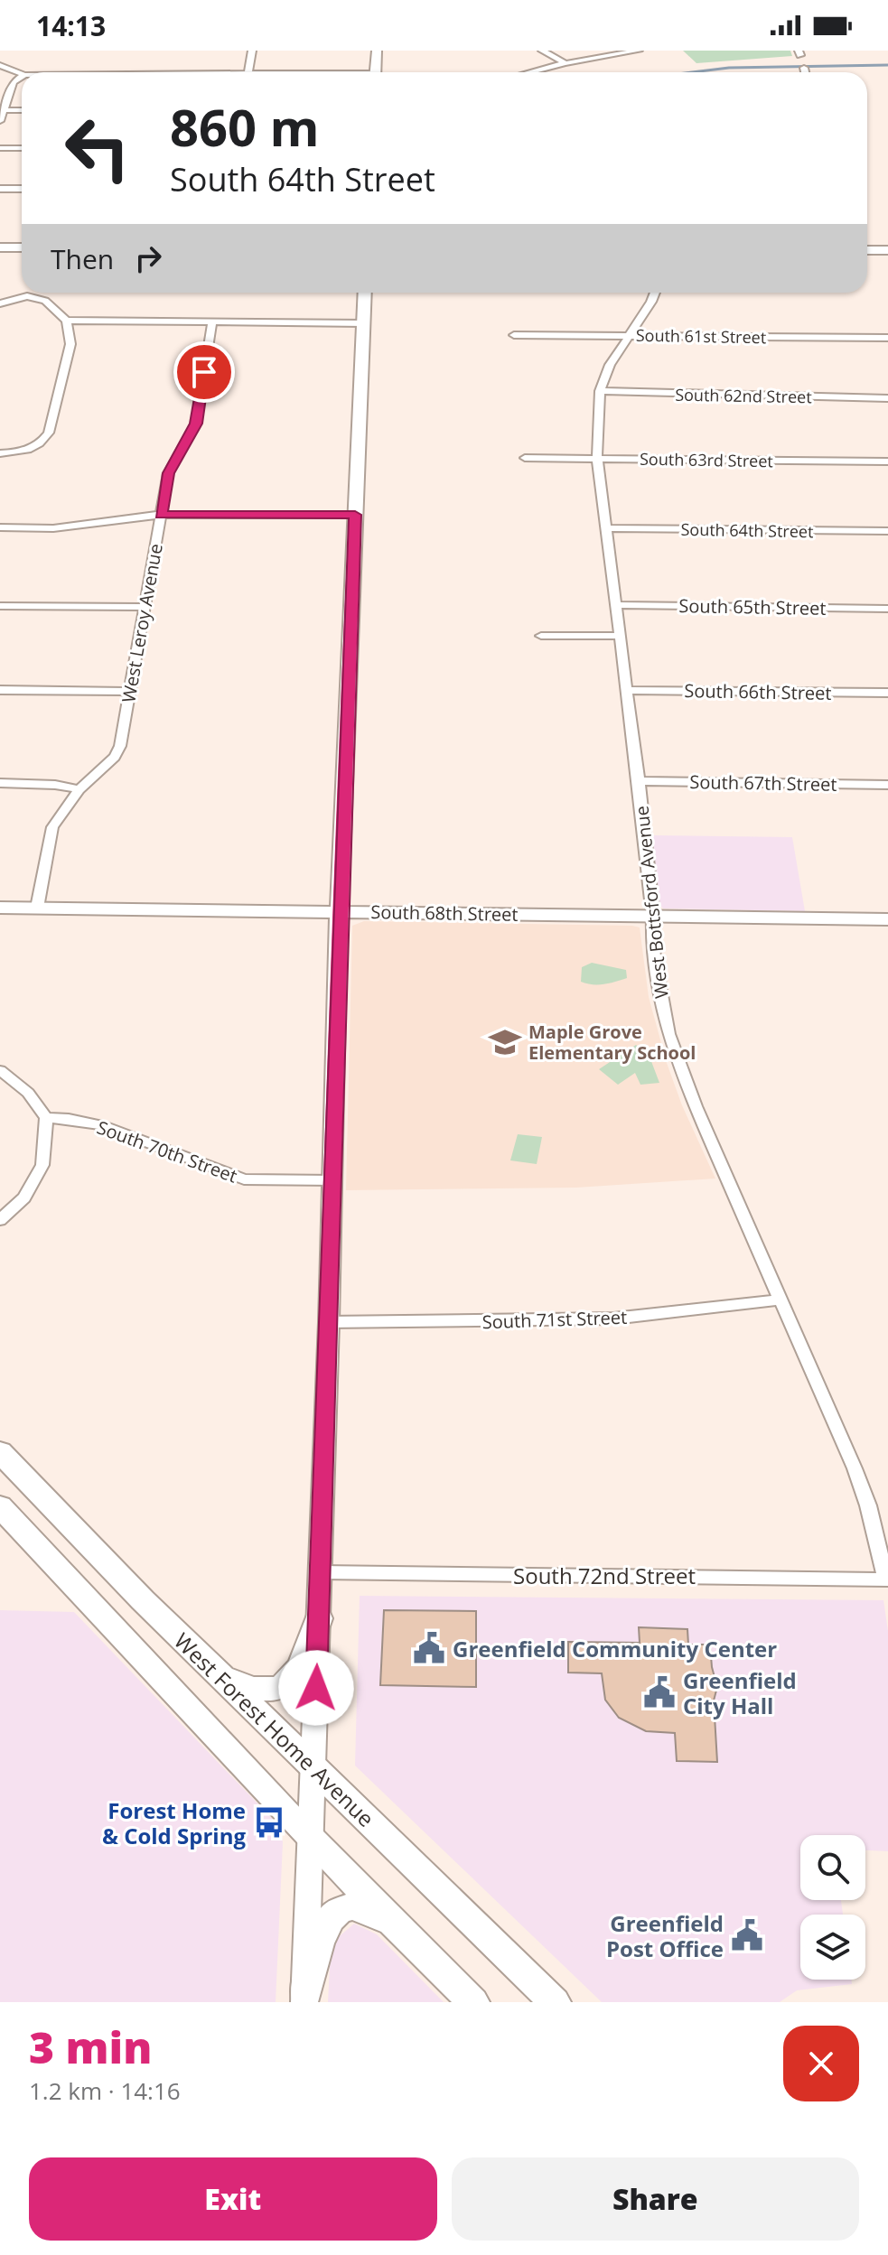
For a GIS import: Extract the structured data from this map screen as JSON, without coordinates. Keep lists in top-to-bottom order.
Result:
{
  "streets": {
    "main road": ["West Forest Home Avenue"],
    "street": [
      "South 61st Street",
      "South 62nd Street",
      "South 63rd Street",
      "South 64th Street",
      "South 65th Street",
      "West Leroy Avenue",
      "South 66th Street",
      "South 67th Street",
      "West Bottsford Avenue",
      "South 68th Street",
      "South 70th Street",
      "South 71st Street",
      "South 72nd Street"
    ]
  },
  "crossings": [
    ["South 61st Street", "West Bottsford Avenue"],
    ["South 62nd Street", "West Bottsford Avenue"],
    ["South 63rd Street", "West Bottsford Avenue"],
    ["South 64th Street", "West Bottsford Avenue"],
    ["South 65th Street", "West Bottsford Avenue"],
    ["West Leroy Avenue", "South 68th Street"],
    ["South 66th Street", "West Bottsford Avenue"],
    ["South 67th Street", "West Bottsford Avenue"],
    ["West Bottsford Avenue", "South 68th Street"],
    ["West Bottsford Avenue", "South 71st Street"],
    ["West Bottsford Avenue", "South 72nd Street"]
  ],
  "places": {
    "school or university": ["Maple Grove Elementary School"],
    "public building": ["Greenfield Community Center", "Greenfield City Hall", "Greenfield Post Office"],
    "bus stop": ["Forest Home & Cold Spring"]
  },
  "page": {
    "status": "14:13",
    "turn": ["860 m", "South 64th Street"],
    "then": "Then",
    "heading": ["3 min", "1.2 km · 14:16"],
    "buttons": ["Exit", "Share"]
  }
}
